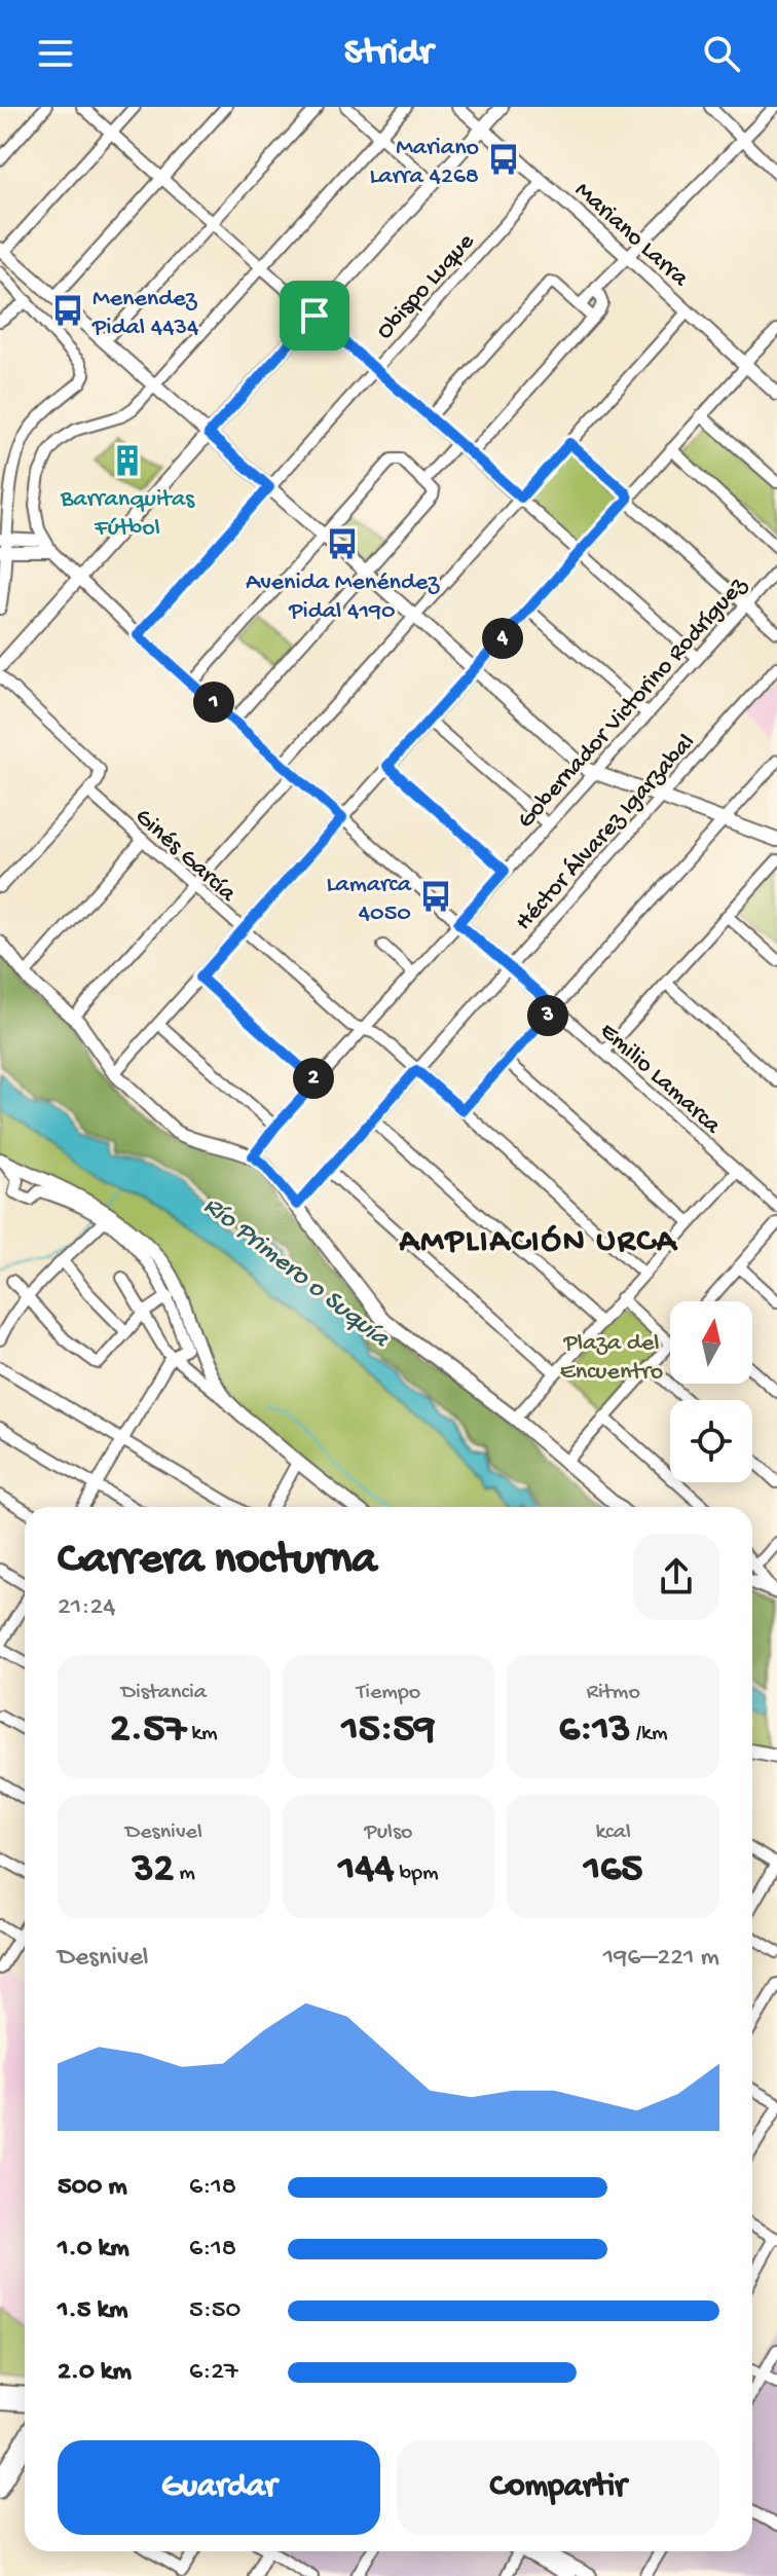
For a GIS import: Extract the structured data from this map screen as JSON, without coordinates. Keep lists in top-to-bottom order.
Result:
{
  "streets": {
    "main road": ["Mariano Larra"],
    "street": [
      "Obispo Luque",
      "Gobernador Victorino Rodríguez",
      "Héctor Álvarez Igarzabal",
      "Ginés García",
      "Emilio Lamarca"
    ]
  },
  "crossings": [
    ["Mariano Larra", "Obispo Luque"],
    ["Obispo Luque", "Emilio Lamarca"],
    ["Gobernador Victorino Rodríguez", "Ginés García"],
    ["Gobernador Victorino Rodríguez", "Emilio Lamarca"],
    ["Héctor Álvarez Igarzabal", "Ginés García"],
    ["Héctor Álvarez Igarzabal", "Emilio Lamarca"]
  ],
  "districts": ["AMPLIACIÓN URCA"],
  "water": ["Río Primero o Suquía"],
  "parks": ["Plaza del Encuentro"],
  "places": {
    "bus stop": [
      "Mariano Larra 4268",
      "Menendez Pidal 4434",
      "Avenida Menéndez Pidal 4190",
      "Lamarca 4050"
    ],
    "building": ["Barranquitas Fútbol"]
  },
  "north": "top",
  "page": {
    "header": "Stridr",
    "pins": [
      "4",
      "1",
      "3",
      "2"
    ],
    "heading": ["Carrera nocturna", "21:24"],
    "stats": [
      ["Distancia", "2.57 km"],
      ["Tiempo", "15:59"],
      ["Ritmo", "6:13 /km"],
      ["Desnivel", "32 m"],
      ["Pulso", "144 bpm"],
      ["kcal", "165"]
    ],
    "chart": ["Desnivel", "196–221 m"],
    "list": [
      {
        "name": "500 m",
        "note": "6:18"
      },
      {
        "name": "1.0 km",
        "note": "6:18"
      },
      {
        "name": "1.5 km",
        "note": "5:50"
      },
      {
        "name": "2.0 km",
        "note": "6:27"
      }
    ],
    "buttons": ["Guardar", "Compartir"]
  }
}
